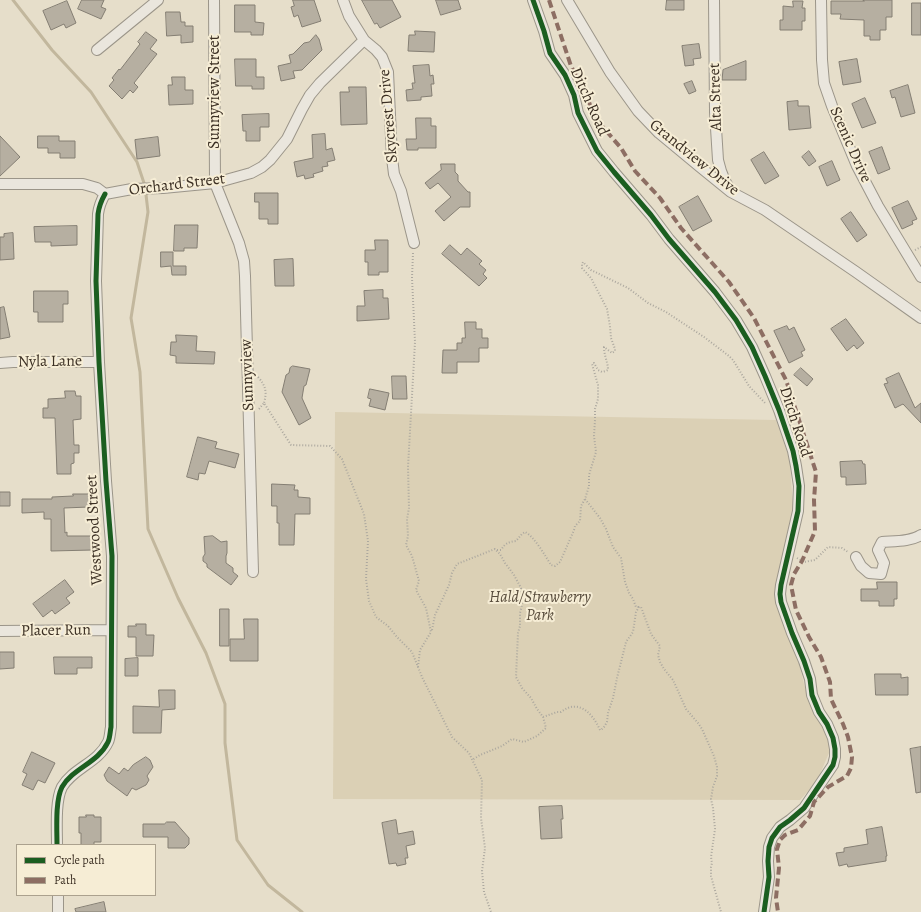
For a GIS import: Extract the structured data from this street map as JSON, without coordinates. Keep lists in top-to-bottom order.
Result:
{
  "streets": {
    "street": [
      "Sunnyview Street",
      "Alta Street",
      "Ditch Road",
      "Skycrest Drive",
      "Scenic Drive",
      "Grandview Drive",
      "Orchard Street",
      "Nyla Lane",
      "Sunnyview",
      "Westwood Street",
      "Placer Run"
    ]
  },
  "crossings": [
    ["Sunnyview Street", "Orchard Street"],
    ["Sunnyview Street", "Sunnyview"],
    ["Alta Street", "Grandview Drive"],
    ["Skycrest Drive", "Orchard Street"],
    ["Orchard Street", "Sunnyview"],
    ["Orchard Street", "Westwood Street"],
    ["Nyla Lane", "Westwood Street"],
    ["Westwood Street", "Placer Run"]
  ],
  "parks": ["Hald/Strawberry Park"],
  "legend": ["Cycle path", "Path"]
}
